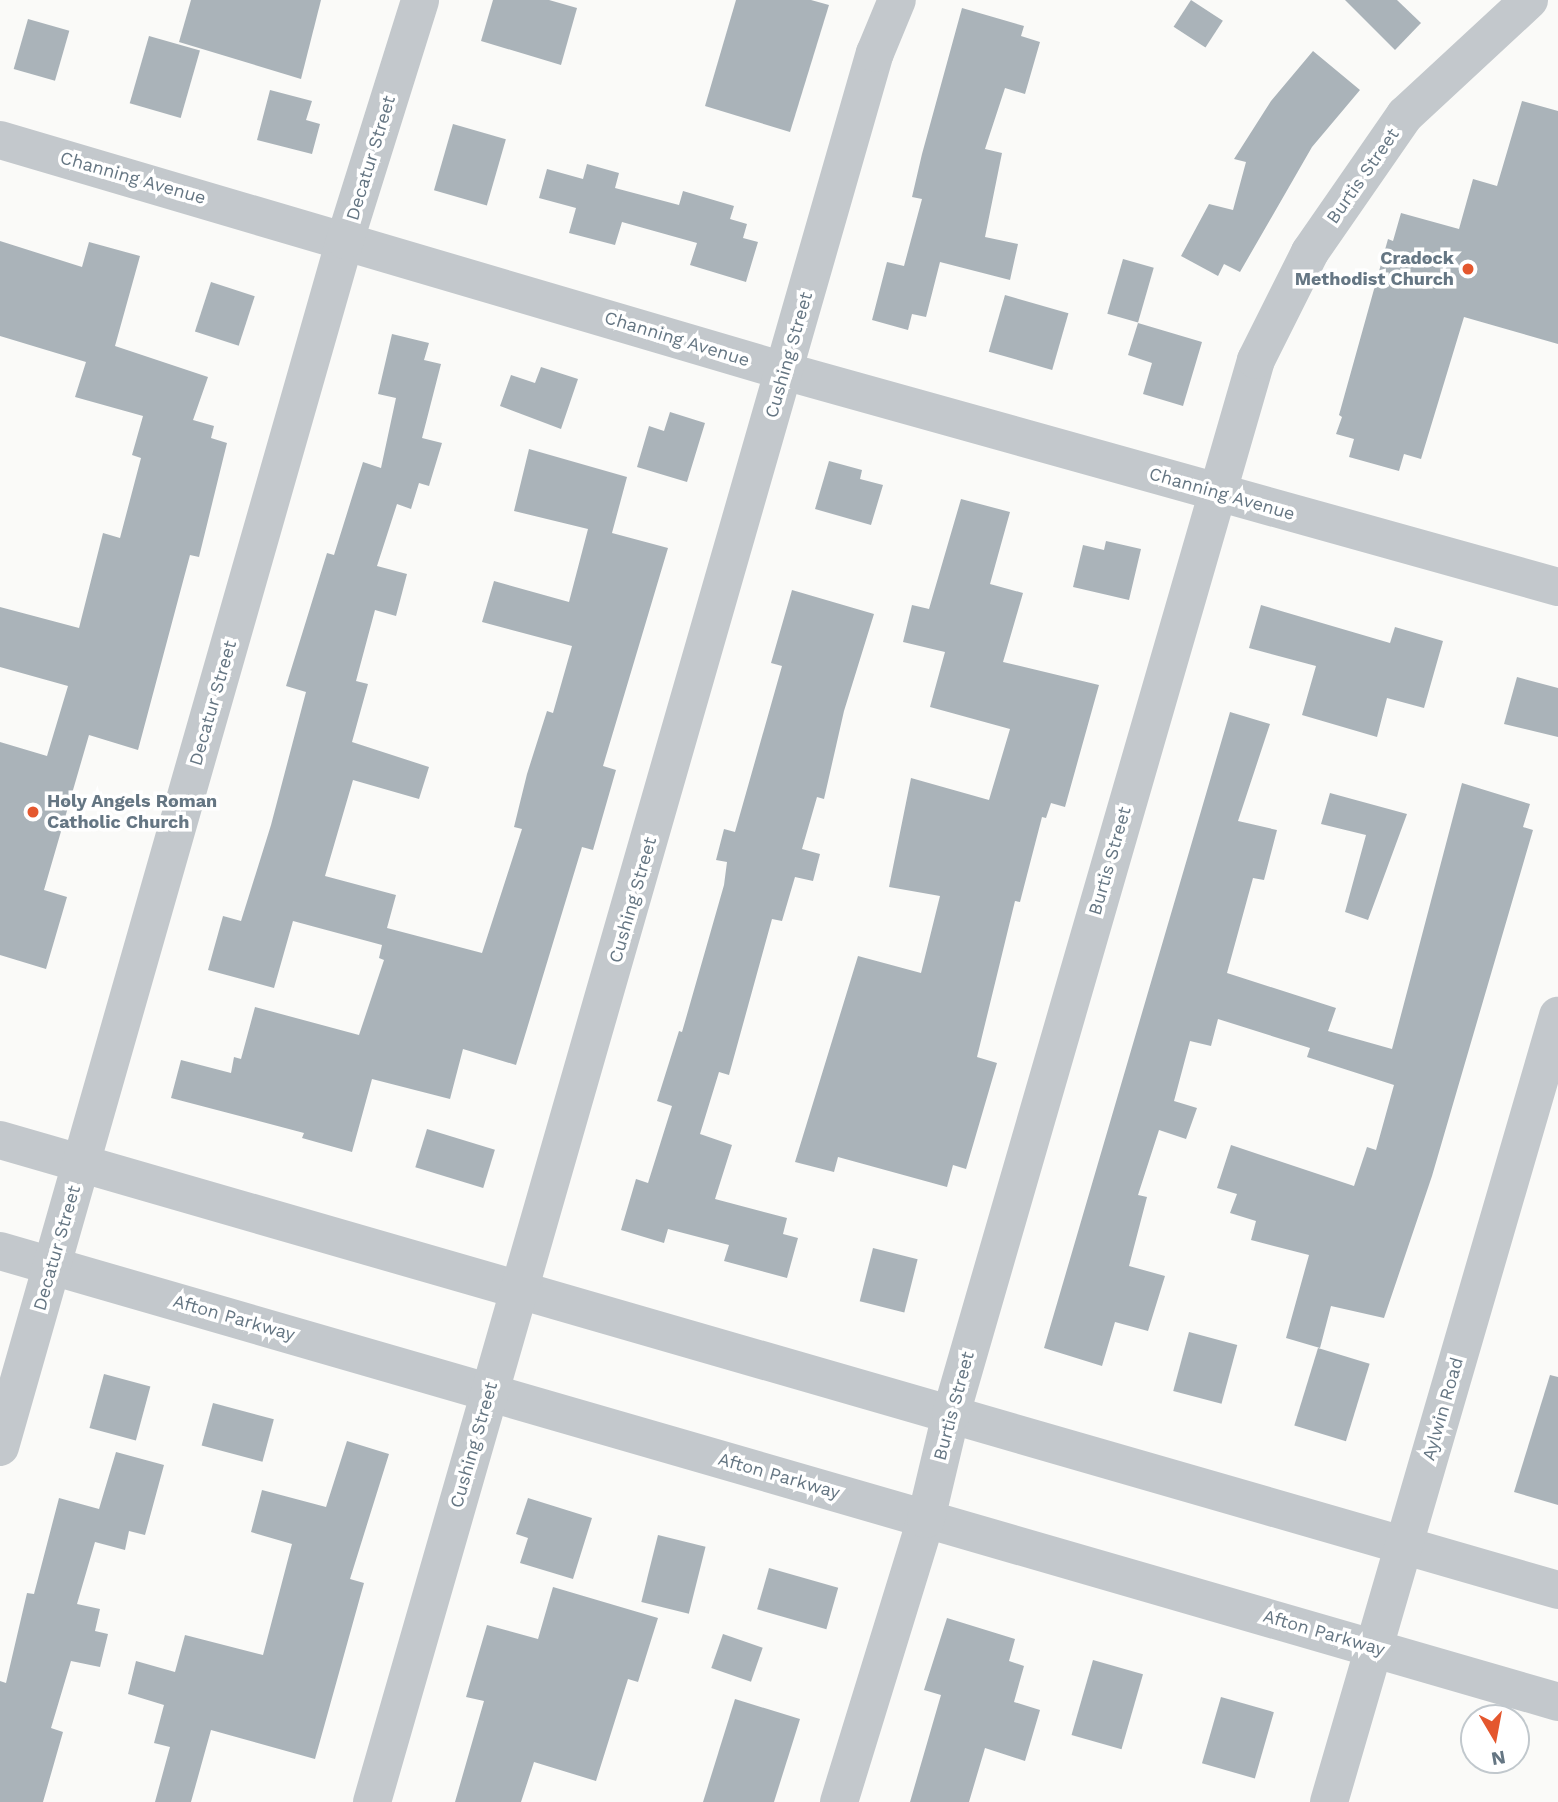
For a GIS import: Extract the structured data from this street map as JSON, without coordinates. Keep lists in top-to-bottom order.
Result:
{
  "streets": {
    "street": [
      "Decatur Street",
      "Burtis Street",
      "Channing Avenue",
      "Cushing Street",
      "Afton Parkway",
      "Aylwin Road"
    ]
  },
  "crossings": [
    ["Decatur Street", "Channing Avenue"],
    ["Decatur Street", "Afton Parkway"],
    ["Burtis Street", "Channing Avenue"],
    ["Burtis Street", "Afton Parkway"],
    ["Channing Avenue", "Cushing Street"],
    ["Cushing Street", "Afton Parkway"],
    ["Afton Parkway", "Aylwin Road"]
  ],
  "places": ["Cradock Methodist Church", "Holy Angels Roman Catholic Church"],
  "north": "bottom"
}
